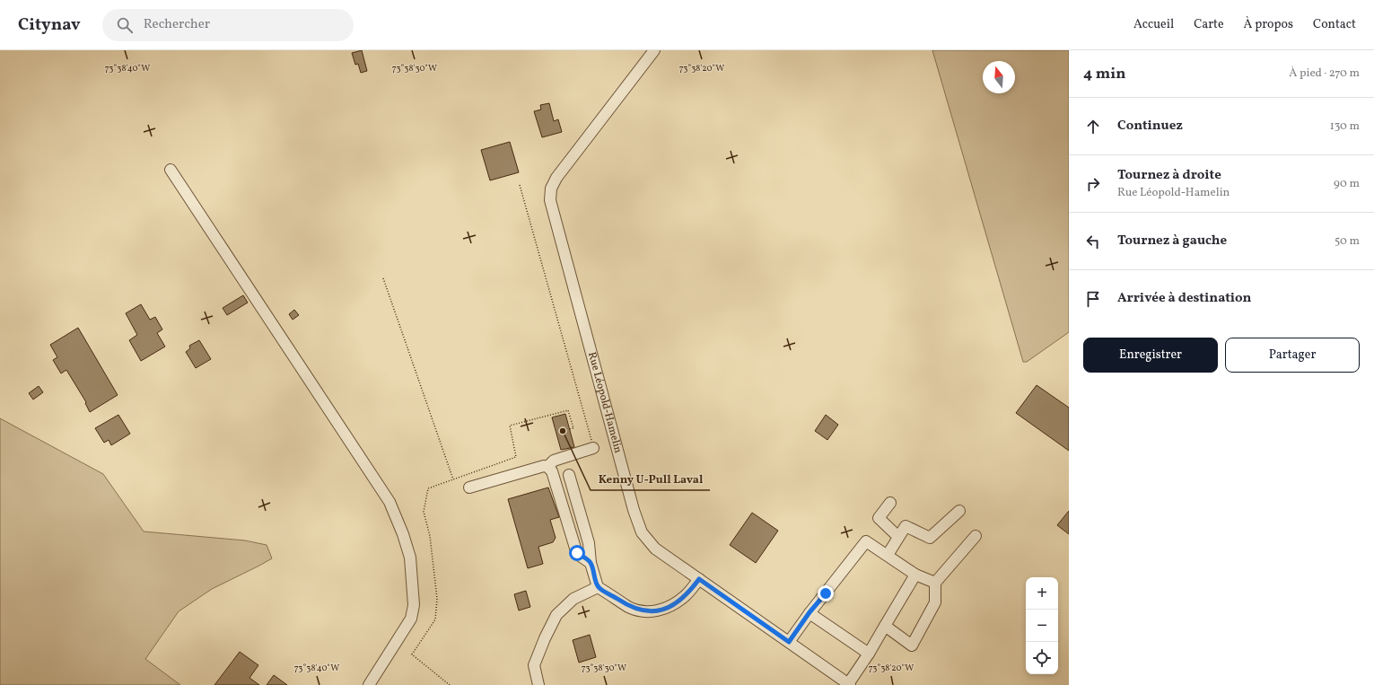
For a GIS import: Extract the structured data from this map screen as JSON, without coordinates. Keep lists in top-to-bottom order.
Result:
{
  "streets": {
    "street": ["Rue Léopold-Hamelin"]
  },
  "places": ["Kenny U-Pull Laval"],
  "north": "top",
  "page": {
    "header": "Citynav",
    "search": "Rechercher",
    "nav": [
      "Accueil",
      "Carte",
      "À propos",
      "Contact"
    ],
    "heading": ["4 min", "À pied · 270 m"],
    "list": [
      ["Continuez", "130 m"],
      ["Tournez à droite", "Rue Léopold-Hamelin", "90 m"],
      ["Tournez à gauche", "50 m"],
      "Arrivée à destination"
    ],
    "buttons": ["Enregistrer", "Partager"],
    "map_buttons": ["+", "−"]
  },
  "coordinates": ["73°38'40\"W", "73°38'30\"W", "73°38'20\"W"]
}
